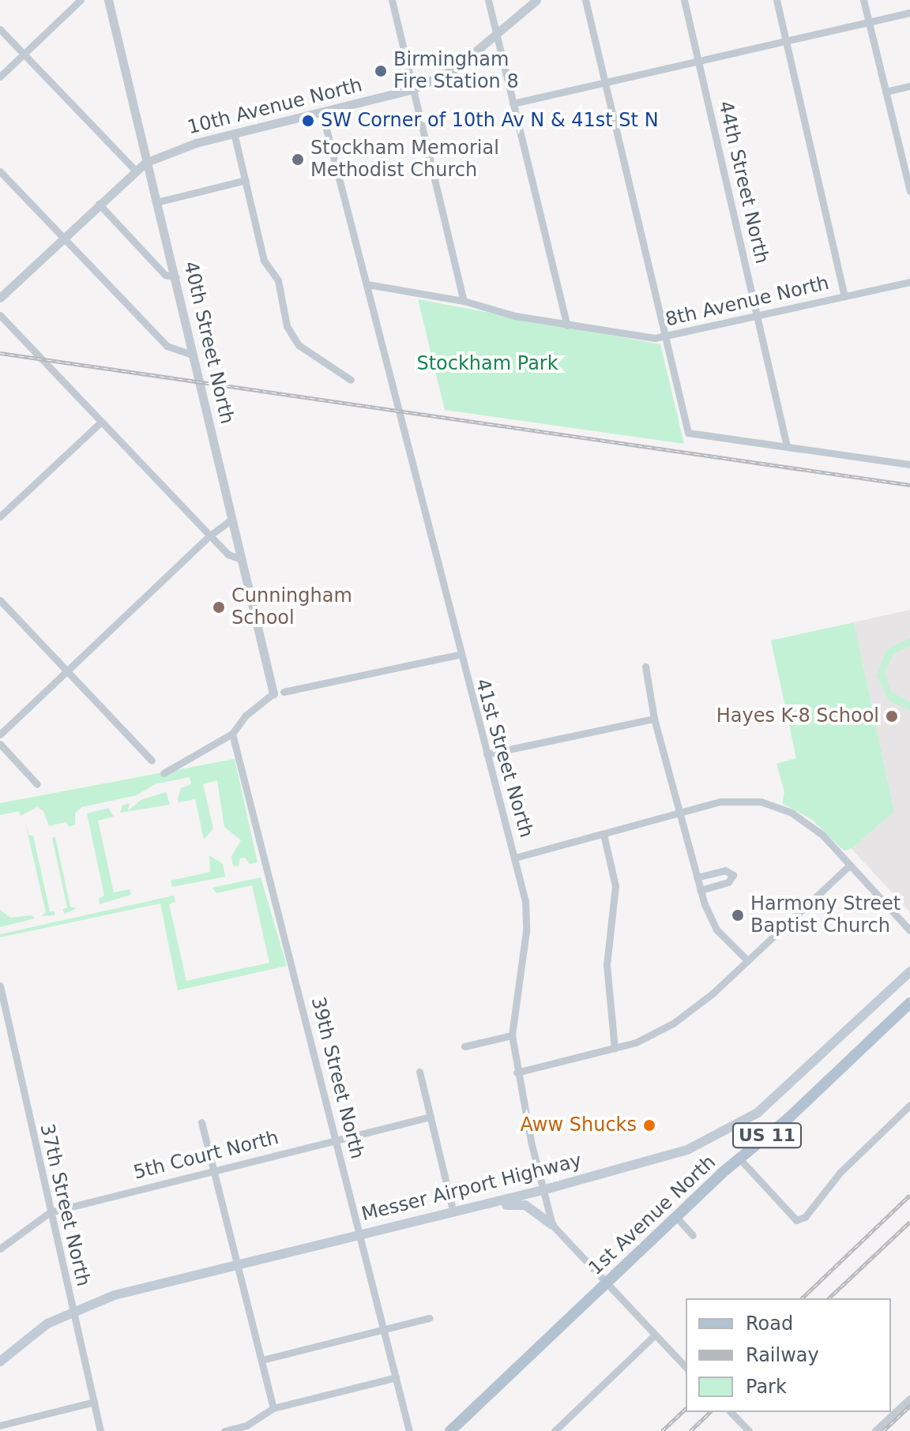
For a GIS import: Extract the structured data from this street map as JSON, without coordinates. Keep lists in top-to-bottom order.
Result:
{
  "streets": {
    "main road": ["US 11", "Messer Airport Highway", "1st Avenue North"],
    "street": [
      "10th Avenue North",
      "44th Street North",
      "8th Avenue North",
      "40th Street North",
      "41st Street North",
      "39th Street North",
      "5th Court North",
      "37th Street North"
    ]
  },
  "crossings": [
    ["10th Avenue North", "40th Street North"],
    ["10th Avenue North", "41st Street North"],
    ["44th Street North", "8th Avenue North"],
    ["8th Avenue North", "41st Street North"],
    ["41st Street North", "Messer Airport Highway"],
    ["41st Street North", "1st Avenue North"],
    ["39th Street North", "5th Court North"],
    ["39th Street North", "Messer Airport Highway"],
    ["5th Court North", "37th Street North"],
    ["Messer Airport Highway", "37th Street North"]
  ],
  "parks": ["Stockham Park"],
  "places": [
    "Birmingham Fire Station 8",
    "SW Corner of 10th Av N & 41st St N",
    "Stockham Memorial Methodist Church",
    "Cunningham School",
    "Hayes K-8 School",
    "Harmony Street Baptist Church",
    "Aww Shucks"
  ],
  "legend": ["Road", "Railway", "Park"]
}
